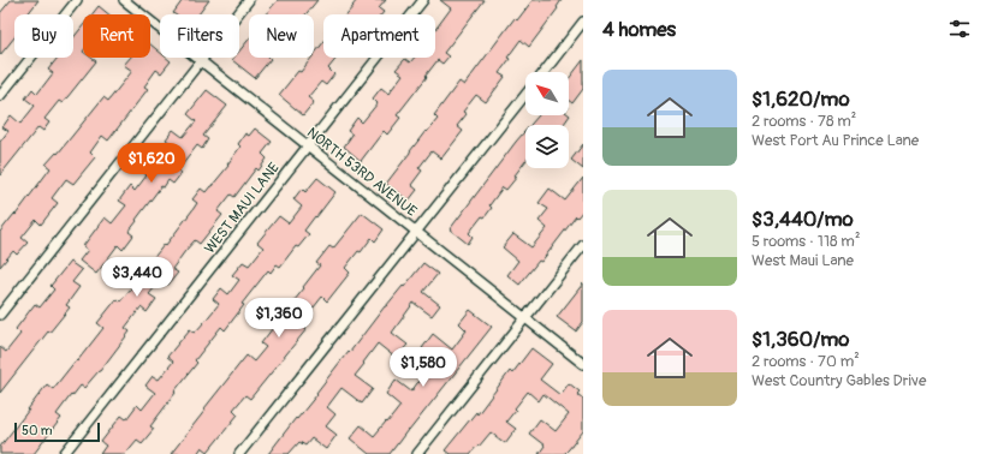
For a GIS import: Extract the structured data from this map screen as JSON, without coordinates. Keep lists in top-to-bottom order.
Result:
{
  "streets": {
    "street": ["NORTH 53RD AVENUE", "WEST MAUI LANE"]
  },
  "crossings": [
    ["NORTH 53RD AVENUE", "WEST MAUI LANE"]
  ],
  "scale_bar": "50 m",
  "north": "top left",
  "page": {
    "heading": "4 homes",
    "chip": [
      "Buy",
      "Rent",
      "Filters",
      "New",
      "Apartment"
    ],
    "list": [
      {
        "name": "$1,620/mo",
        "note": "2 rooms · 78 m² · West Port Au Prince Lane"
      },
      {
        "name": "$3,440/mo",
        "note": "5 rooms · 118 m² · West Maui Lane"
      },
      {
        "name": "$1,360/mo",
        "note": "2 rooms · 70 m² · West Country Gables Drive"
      }
    ],
    "price": [
      "$1,620",
      "$3,440",
      "$1,360",
      "$1,580"
    ],
    "scale": "50 m"
  }
}
